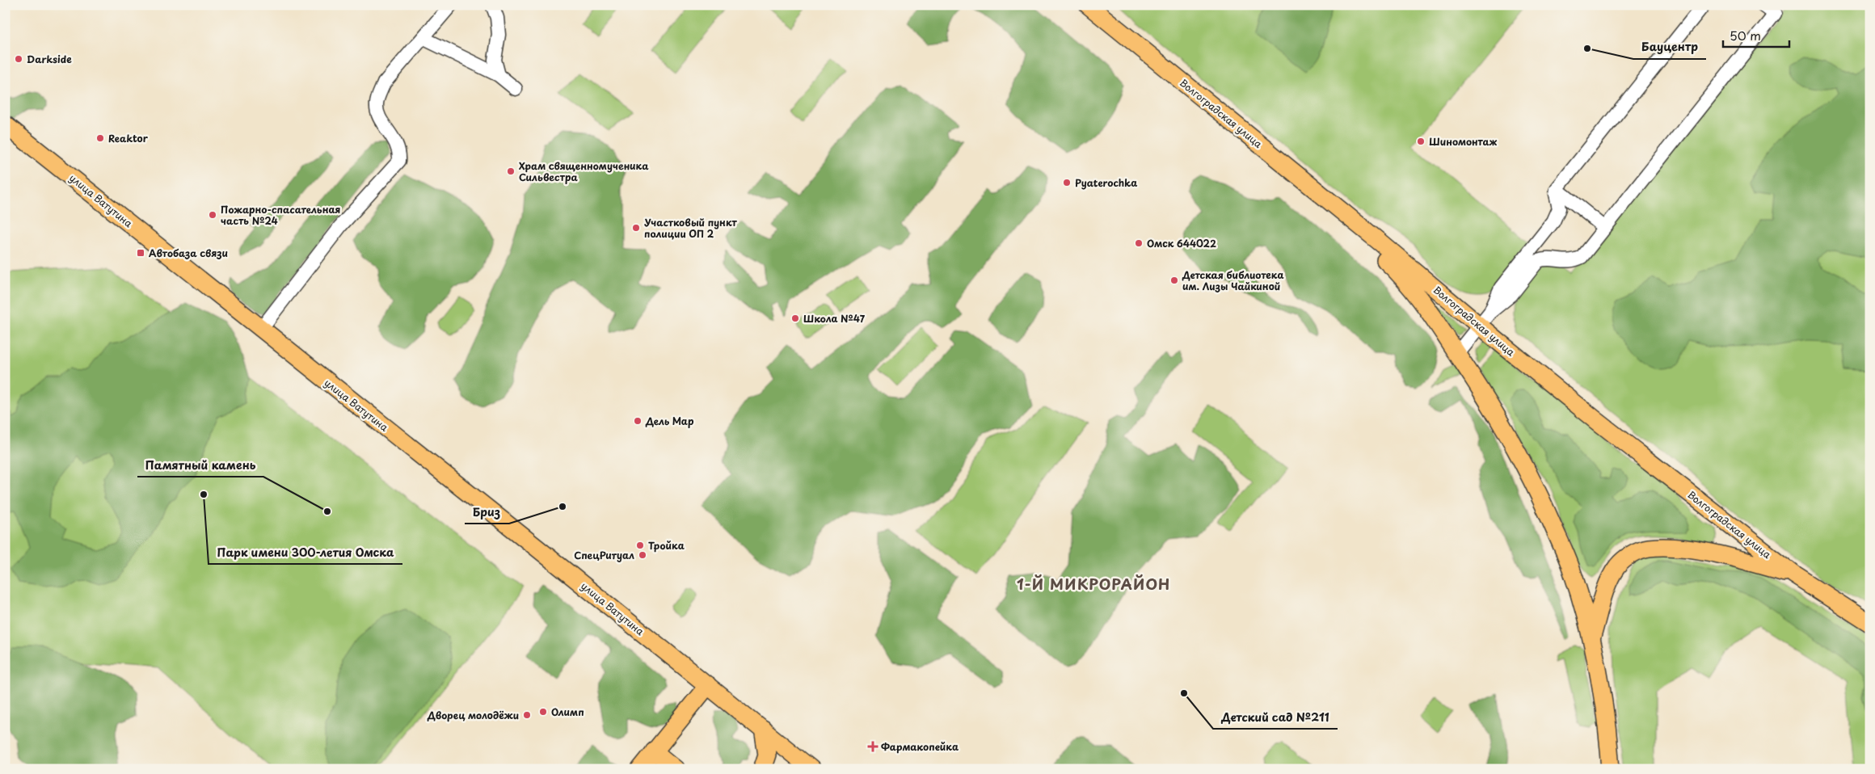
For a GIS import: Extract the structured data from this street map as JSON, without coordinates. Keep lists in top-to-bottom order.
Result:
{
  "streets": {
    "main road": ["Волгоградская улица", "улица Ватутина"]
  },
  "districts": ["1-Й МИКРОРАЙОН"],
  "places": {
    "other": [
      "Бауцентр",
      "Darkside",
      "Reaktor",
      "Шиномонтаж",
      "Храм священномученика Сильвестра",
      "Pyaterochka",
      "Пожарно-спасательная часть №24",
      "Участковый пункт полиции ОП 2",
      "Омск 644022",
      "Детская библиотека им. Лизы Чайкиной",
      "Школа №47",
      "Дель Мар",
      "Парк имени 300-летия Омска",
      "Бриз",
      "Памятный камень",
      "Тройка",
      "СпецРитуал",
      "Детский сад №211",
      "Олимп",
      "Дворец молодёжи"
    ],
    "transit": ["Автобаза связи"],
    "health": ["Фармакопейка"]
  },
  "scale_bar": "50 m"
}
